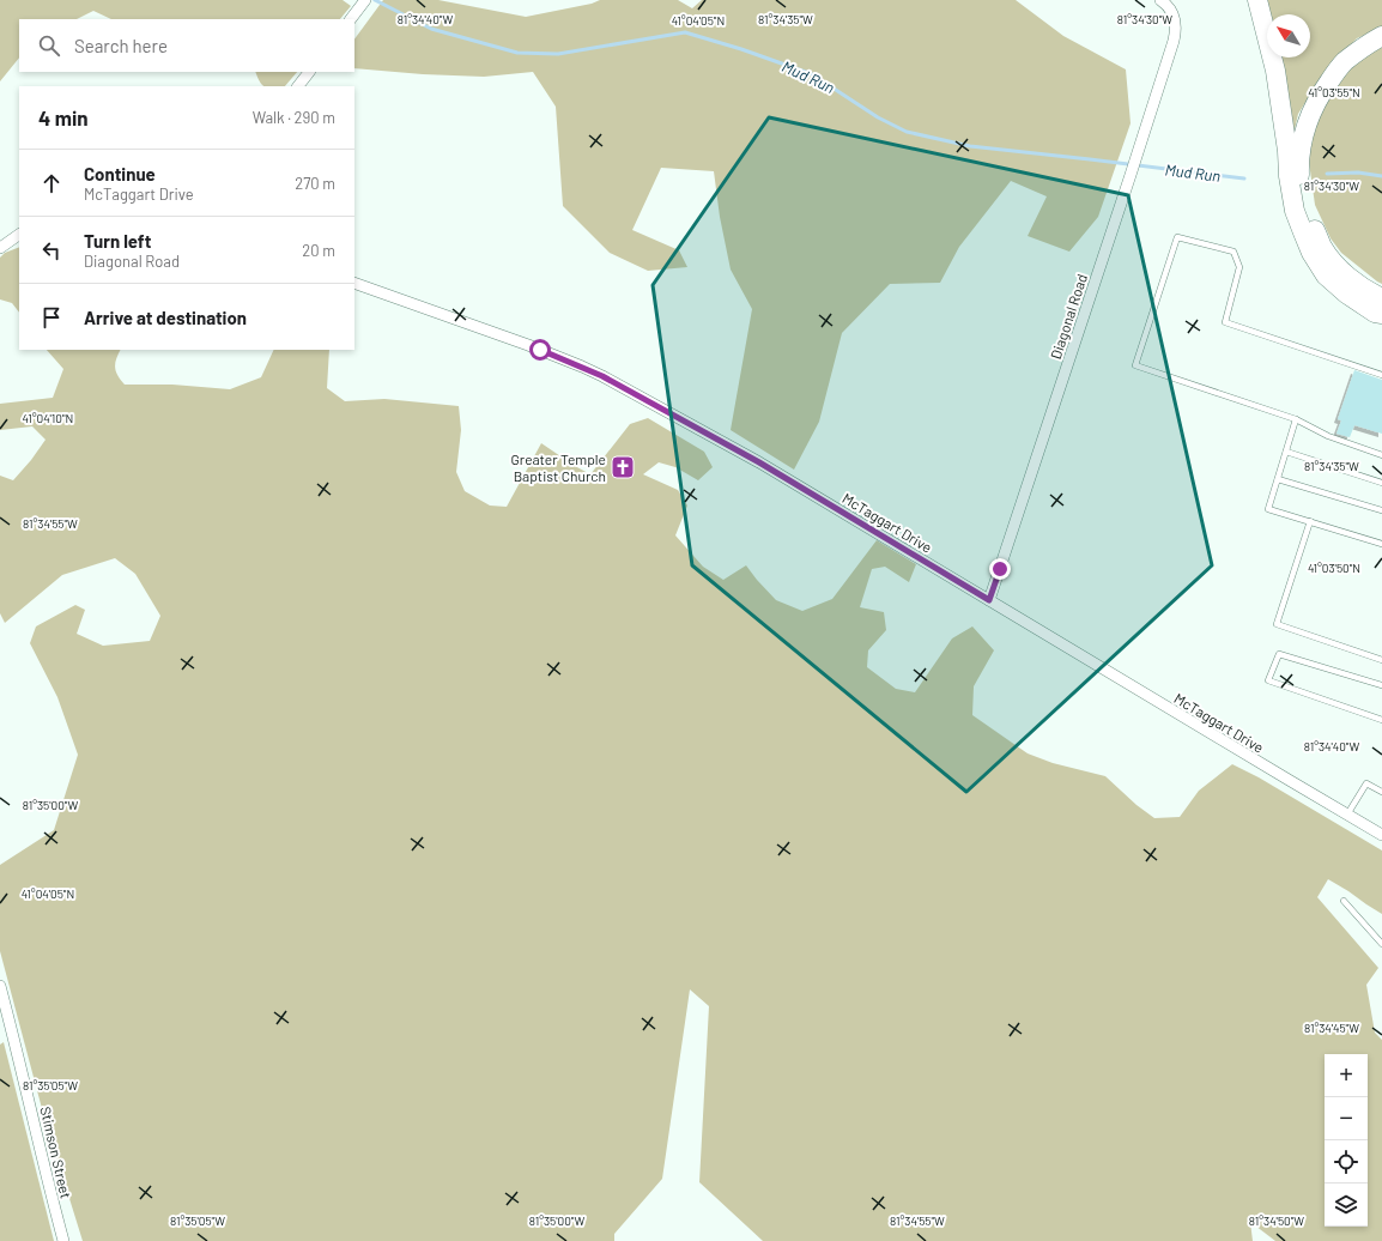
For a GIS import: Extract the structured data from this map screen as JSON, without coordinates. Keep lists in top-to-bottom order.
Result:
{
  "streets": {
    "street": ["Diagonal Road", "McTaggart Drive", "Stimson Street"]
  },
  "crossings": [
    ["Diagonal Road", "McTaggart Drive"]
  ],
  "water": ["Mud Run"],
  "places": {
    "church": ["Greater Temple Baptist Church"]
  },
  "north": "top left",
  "page": {
    "search": "Search here",
    "heading": ["4 min", "Walk · 290 m"],
    "list": [
      ["Continue", "McTaggart Drive", "270 m"],
      ["Turn left", "Diagonal Road", "20 m"],
      "Arrive at destination"
    ],
    "map_buttons": ["+", "−"]
  },
  "coordinates": [
    "81°34'40\"W",
    "81°34'35\"W",
    "81°34'30\"W",
    "41°04'05\"N",
    "41°03'55\"N",
    "41°04'10\"N",
    "81°34'55\"W",
    "41°03'50\"N",
    "81°35'00\"W",
    "81°34'45\"W",
    "81°35'05\"W",
    "81°34'50\"W"
  ]
}
